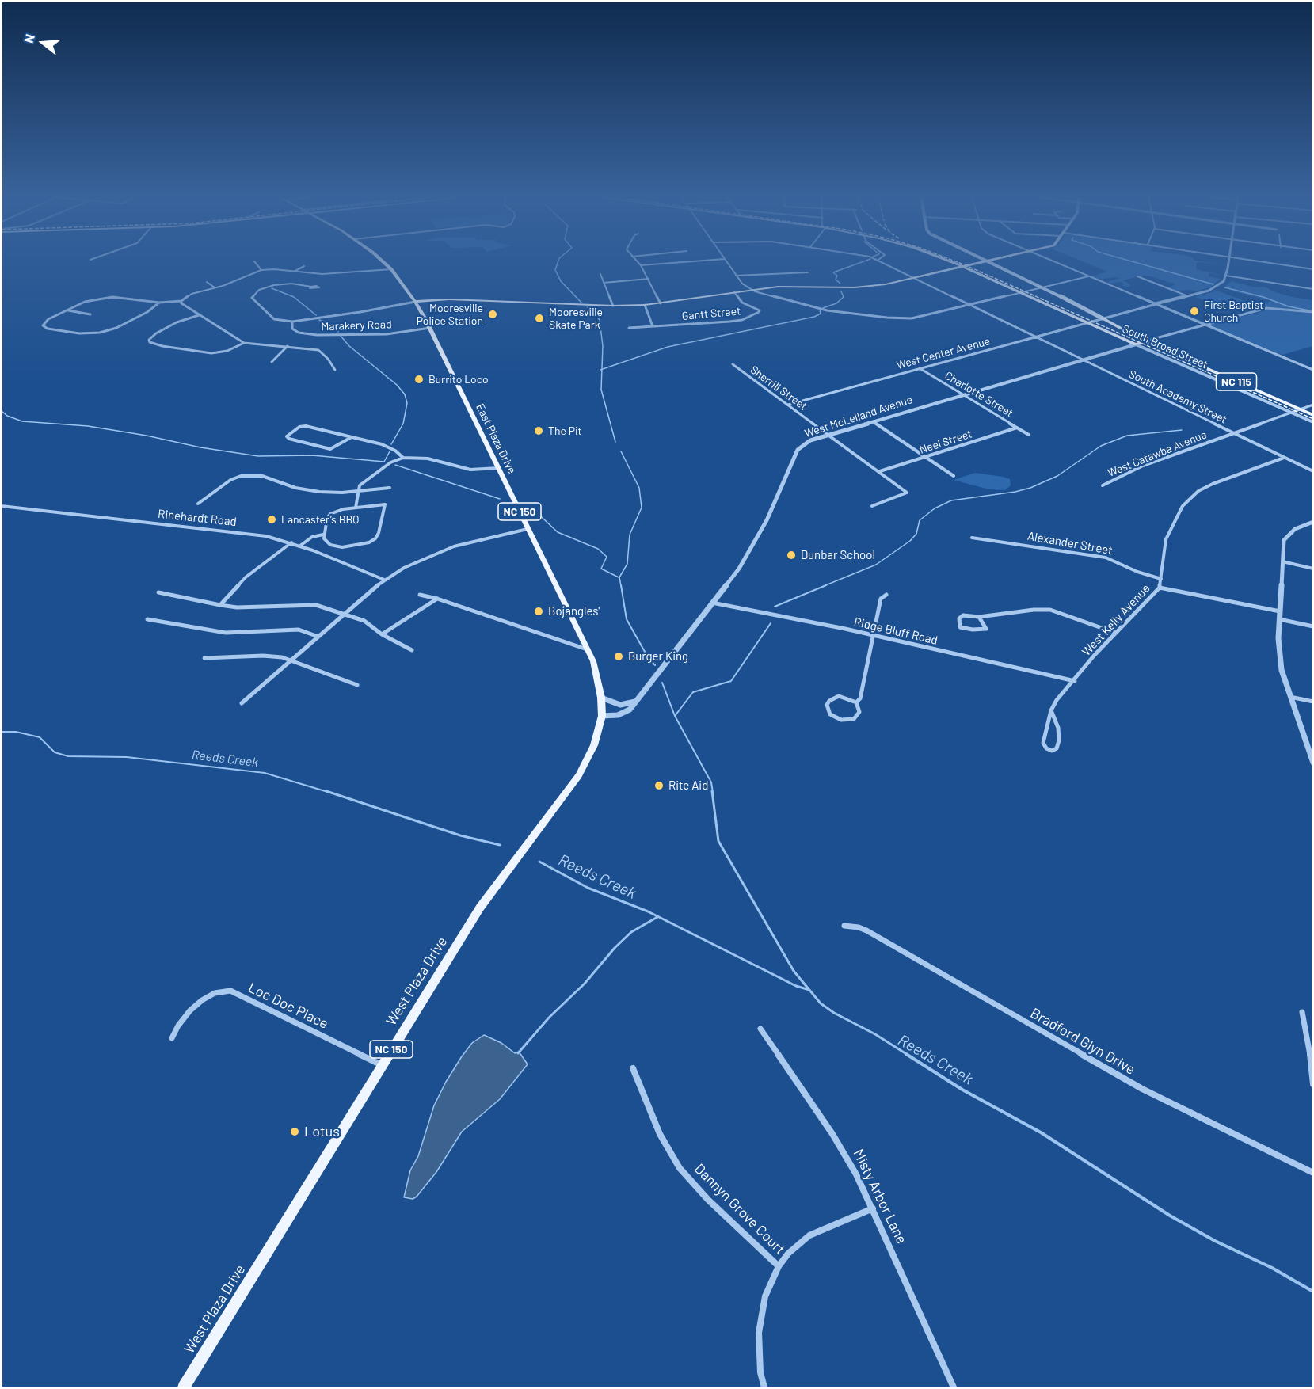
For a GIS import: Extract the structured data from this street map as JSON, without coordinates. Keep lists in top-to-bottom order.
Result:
{
  "streets": {
    "main road": [
      "South Broad Street",
      "NC 115",
      "West McLelland Avenue",
      "East Plaza Drive",
      "NC 150",
      "West Plaza Drive"
    ],
    "street": [
      "Gantt Street",
      "Marakery Road",
      "West Center Avenue",
      "Sherrill Street",
      "Charlotte Street",
      "South Academy Street",
      "Neel Street",
      "West Catawba Avenue",
      "Rinehardt Road",
      "Alexander Street",
      "West Kelly Avenue",
      "Ridge Bluff Road",
      "Loc Doc Place",
      "Bradford Glyn Drive",
      "Misty Arbor Lane",
      "Dannyn Grove Court"
    ]
  },
  "crossings": [
    ["Marakery Road", "East Plaza Drive"],
    ["South Broad Street", "West Center Avenue"],
    ["South Broad Street", "West McLelland Avenue"],
    ["South Broad Street", "West Catawba Avenue"],
    ["West Center Avenue", "NC 115"],
    ["West Center Avenue", "Sherrill Street"],
    ["West Center Avenue", "Charlotte Street"],
    ["West Center Avenue", "South Academy Street"],
    ["NC 115", "West McLelland Avenue"],
    ["NC 115", "West Catawba Avenue"],
    ["Sherrill Street", "West McLelland Avenue"],
    ["Sherrill Street", "Neel Street"],
    ["Charlotte Street", "West McLelland Avenue"],
    ["Charlotte Street", "Neel Street"],
    ["South Academy Street", "West McLelland Avenue"],
    ["South Academy Street", "West Catawba Avenue"],
    ["South Academy Street", "West Kelly Avenue"],
    ["West McLelland Avenue", "East Plaza Drive"],
    ["West McLelland Avenue", "Ridge Bluff Road"],
    ["West McLelland Avenue", "West Plaza Drive"],
    ["East Plaza Drive", "West Plaza Drive"],
    ["Alexander Street", "West Kelly Avenue"],
    ["West Kelly Avenue", "Ridge Bluff Road"],
    ["West Plaza Drive", "Loc Doc Place"]
  ],
  "water": ["Reeds Creek"],
  "places": [
    "First Baptist Church",
    "Mooresville Police Station",
    "Mooresville Skate Park",
    "Burrito Loco",
    "The Pit",
    "Lancaster’s BBQ",
    "Dunbar School",
    "Bojangles'",
    "Burger King",
    "Rite Aid",
    "Lotus"
  ],
  "north": "left"
}
